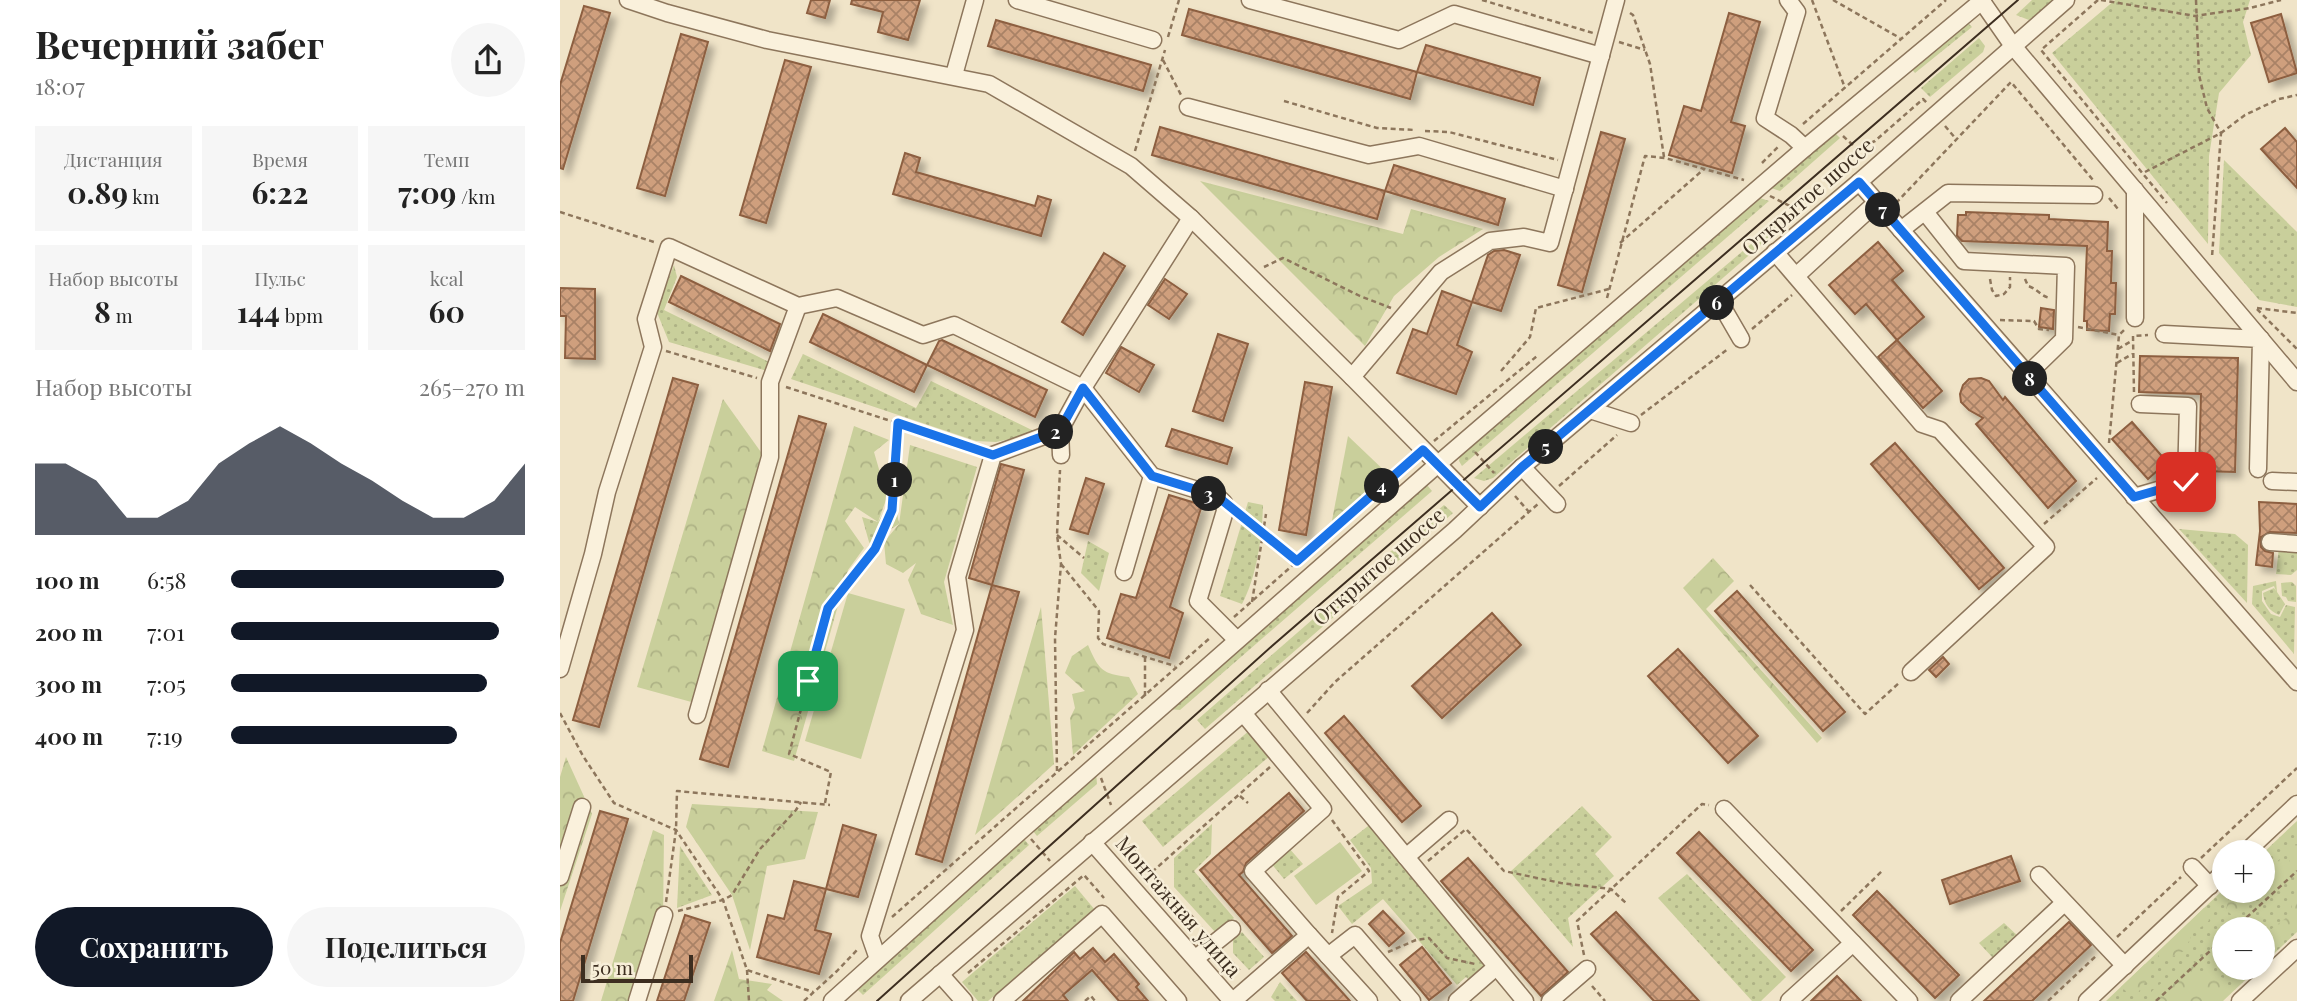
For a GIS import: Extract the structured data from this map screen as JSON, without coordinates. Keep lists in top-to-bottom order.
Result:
{
  "streets": {
    "street": ["Открытое шоссе", "Монтажная улица"]
  },
  "crossings": [
    ["Открытое шоссе", "Монтажная улица"]
  ],
  "scale_bar": "50 m",
  "page": {
    "heading": ["Вечерний забег", "18:07"],
    "stats": [
      ["Дистанция", "0.89 km"],
      ["Время", "6:22"],
      ["Темп", "7:09 /km"],
      ["Набор высоты", "8 m"],
      ["Пульс", "144 bpm"],
      ["kcal", "60"]
    ],
    "pins": [
      "7",
      "6",
      "8",
      "2",
      "5",
      "1",
      "4",
      "3"
    ],
    "chart": ["Набор высоты", "265–270 m"],
    "list": [
      {
        "name": "100 m",
        "note": "6:58"
      },
      {
        "name": "200 m",
        "note": "7:01"
      },
      {
        "name": "300 m",
        "note": "7:05"
      },
      {
        "name": "400 m",
        "note": "7:19"
      }
    ],
    "map_buttons": ["+", "−"],
    "buttons": ["Сохранить", "Поделиться"],
    "scale": "50 m"
  }
}
